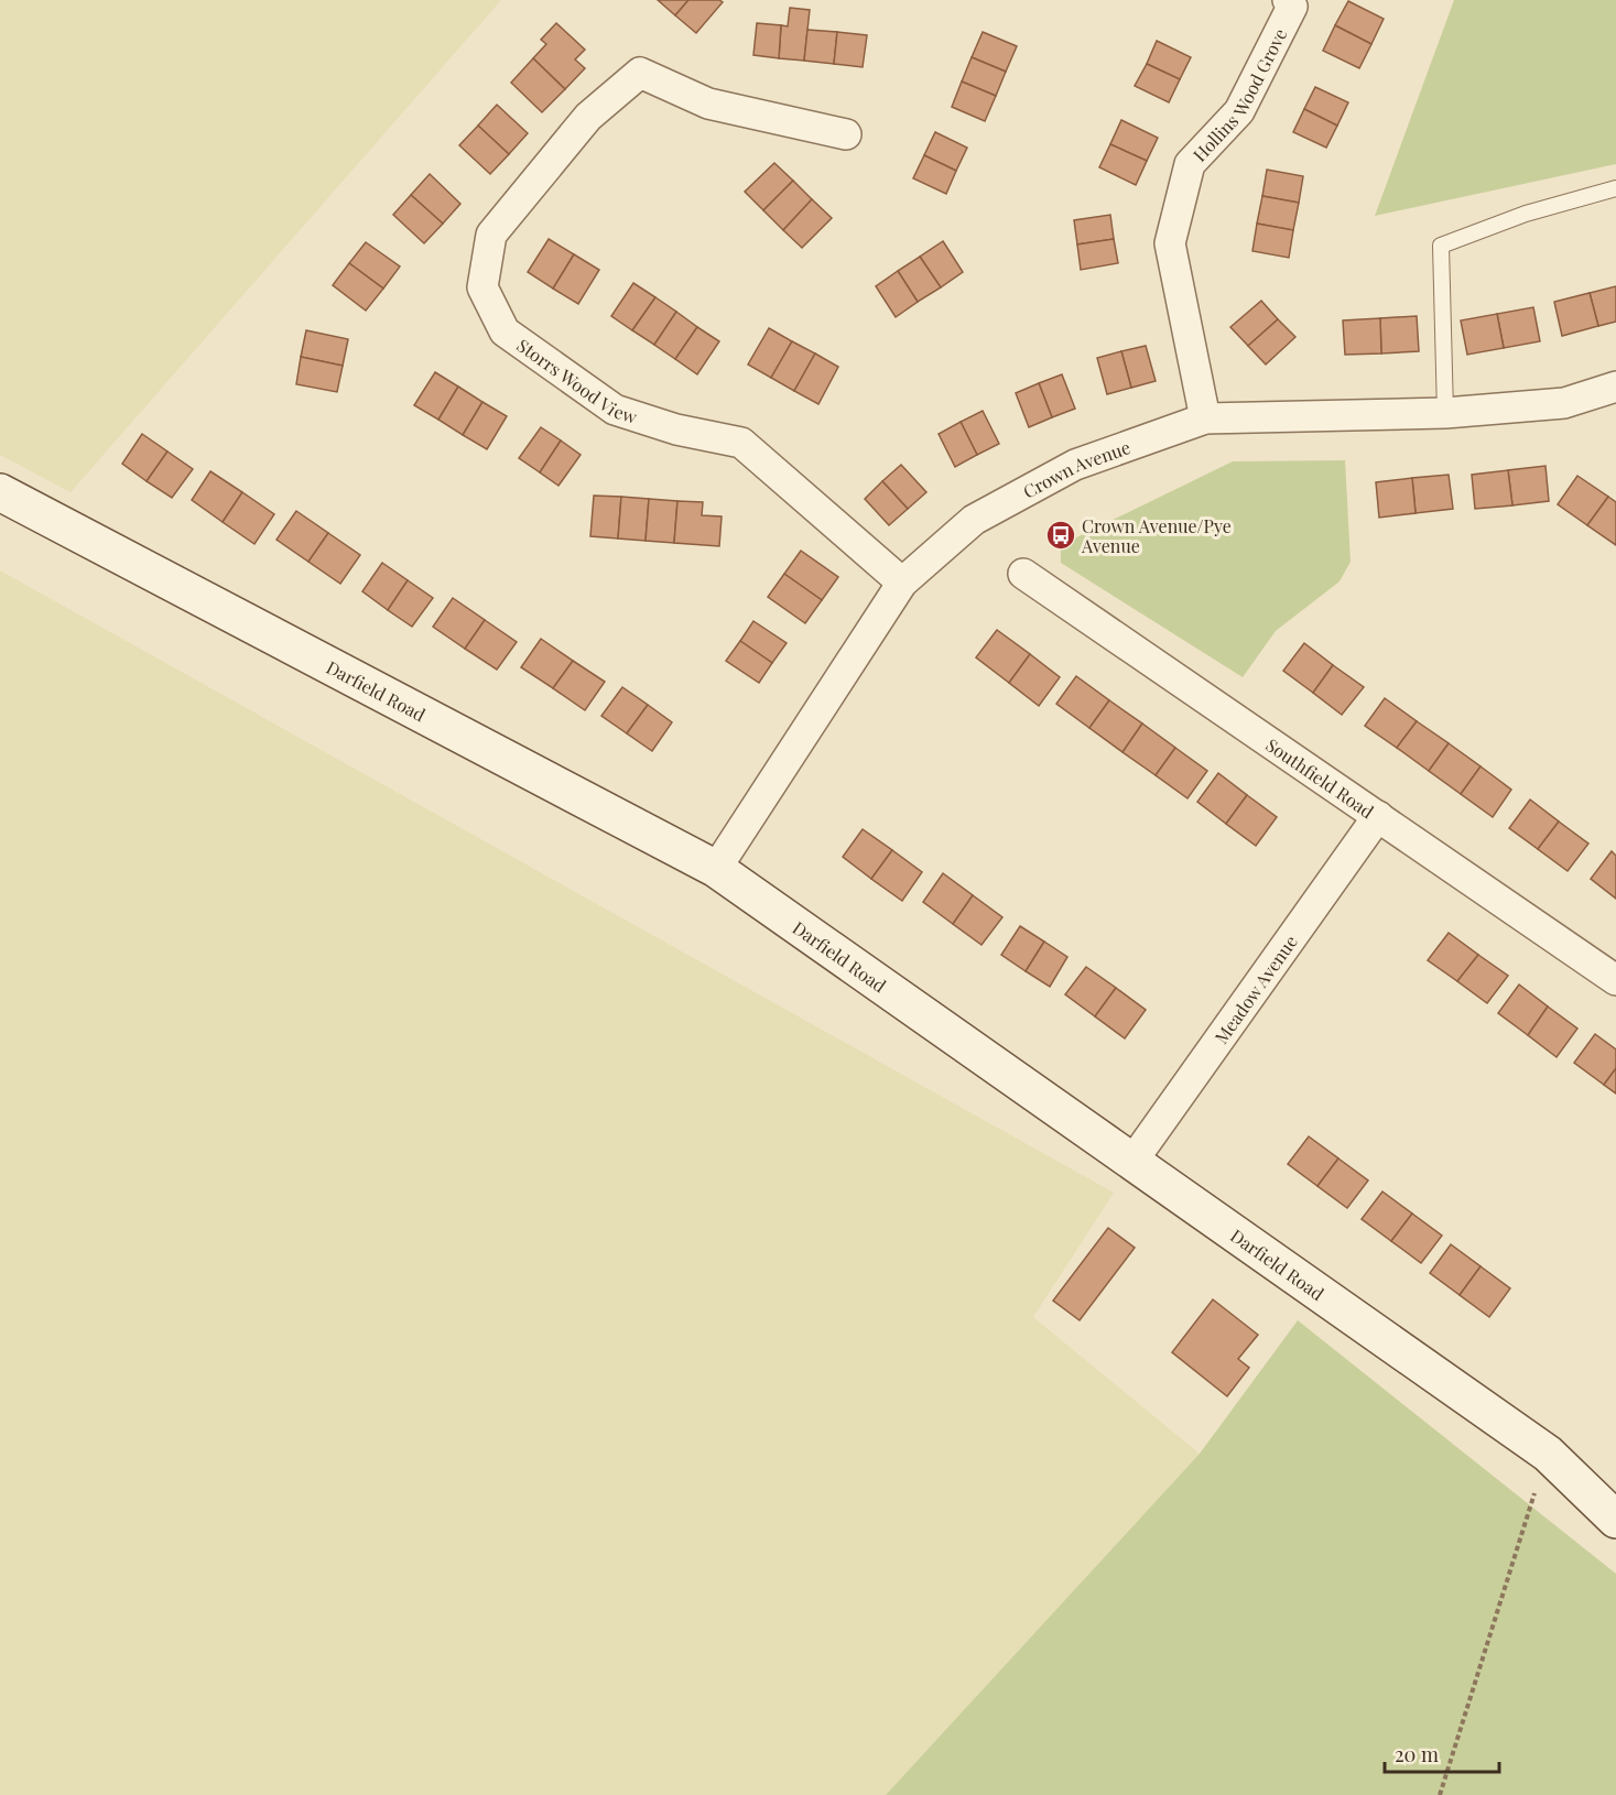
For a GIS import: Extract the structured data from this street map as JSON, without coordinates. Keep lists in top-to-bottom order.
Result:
{
  "streets": {
    "street": [
      "Hollins Wood Grove",
      "Storrs Wood View",
      "Crown Avenue",
      "Darfield Road",
      "Southfield Road",
      "Meadow Avenue"
    ]
  },
  "crossings": [
    ["Hollins Wood Grove", "Crown Avenue"],
    ["Storrs Wood View", "Crown Avenue"],
    ["Crown Avenue", "Darfield Road"],
    ["Darfield Road", "Meadow Avenue"],
    ["Southfield Road", "Meadow Avenue"]
  ],
  "places": {
    "bus stop": ["Crown Avenue/Pye Avenue"]
  },
  "scale_bar": "20 m"
}
